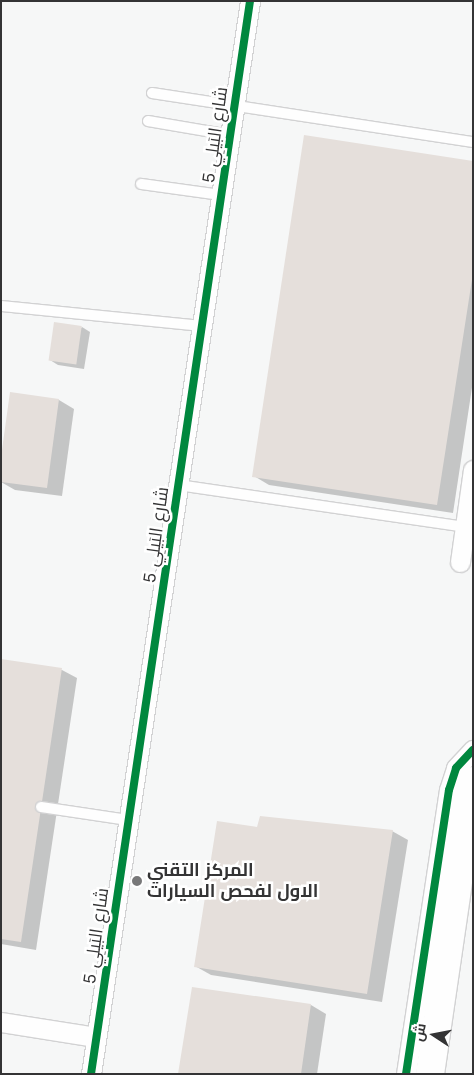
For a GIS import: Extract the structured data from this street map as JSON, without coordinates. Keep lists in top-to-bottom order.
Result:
{
  "streets": {
    "street": ["شارع البَيلِي 5"]
  },
  "places": ["المركز التقني الاول لفحص السيارات"],
  "north": "left"
}
